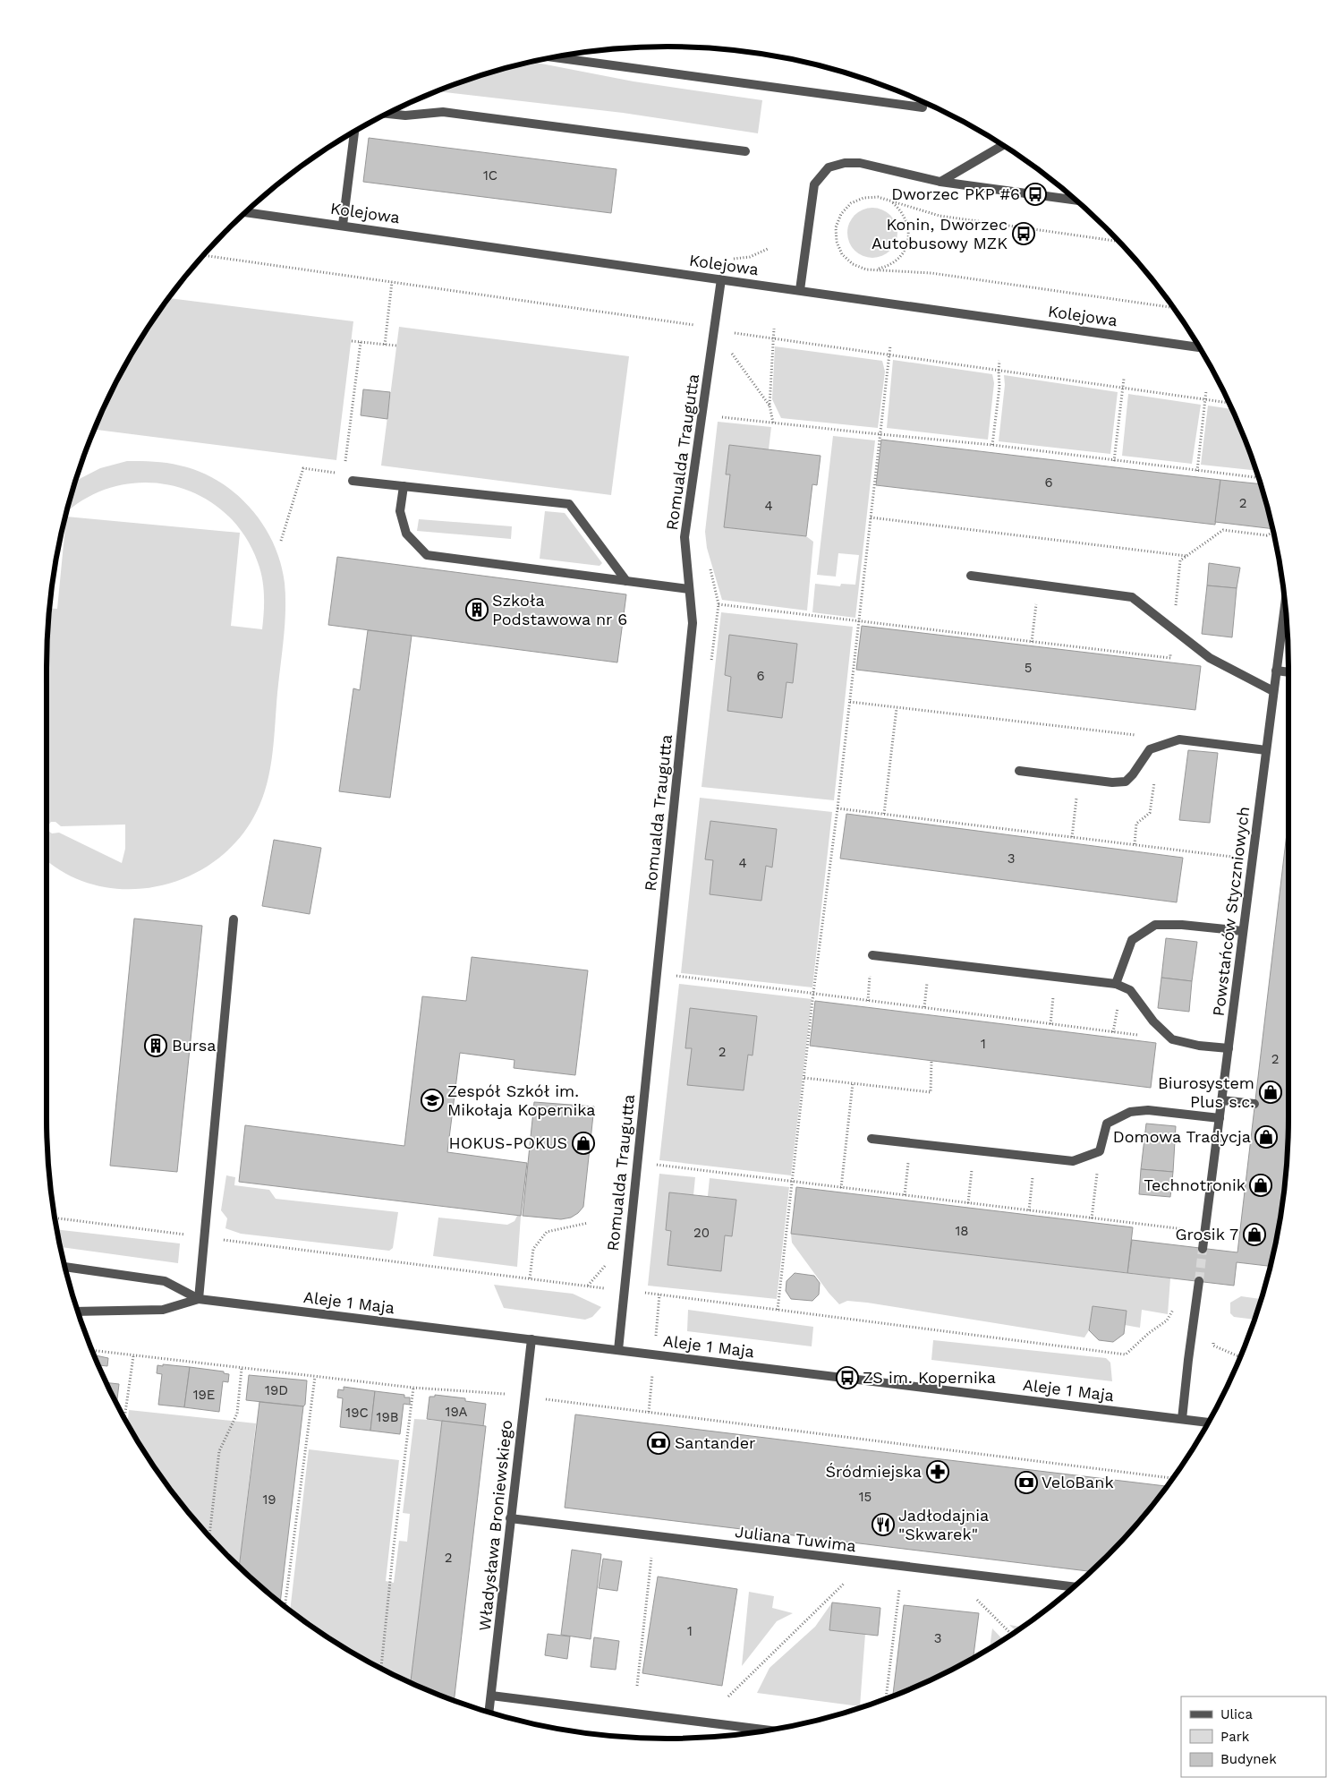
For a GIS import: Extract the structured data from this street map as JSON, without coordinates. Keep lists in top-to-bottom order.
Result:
{
  "streets": {
    "street": [
      "Kolejowa",
      "Romualda Traugutta",
      "Powstańców Styczniowych",
      "Aleje 1 Maja",
      "Władysława Broniewskiego",
      "Juliana Tuwima"
    ]
  },
  "crossings": [
    ["Kolejowa", "Romualda Traugutta"],
    ["Romualda Traugutta", "Aleje 1 Maja"],
    ["Aleje 1 Maja", "Władysława Broniewskiego"],
    ["Władysława Broniewskiego", "Juliana Tuwima"]
  ],
  "places": {
    "bus stop": ["Dworzec PKP #6", "Konin, Dworzec Autobusowy MZK", "ZS im. Kopernika"],
    "building": ["Szkoła Podstawowa nr 6", "Bursa"],
    "shop": [
      "Biurosystem Plus s.c.",
      "Domowa Tradycja",
      "HOKUS-POKUS",
      "Technotronik",
      "Grosik 7"
    ],
    "school or university": ["Zespół Szkół im. Mikołaja Kopernika"],
    "bank": ["Santander", "VeloBank"],
    "pharmacy": ["Śródmiejska"],
    "restaurant": ["Jadłodajnia \"Skwarek\""]
  },
  "house_numbers": [
    "1C",
    "6",
    "2",
    "4",
    "5",
    "6",
    "3",
    "4",
    "1",
    "2",
    "2",
    "18",
    "20",
    "19D",
    "19E",
    "19A",
    "19C",
    "19B",
    "15",
    "19",
    "2",
    "1",
    "3"
  ],
  "legend": ["Ulica", "Park", "Budynek"]
}
